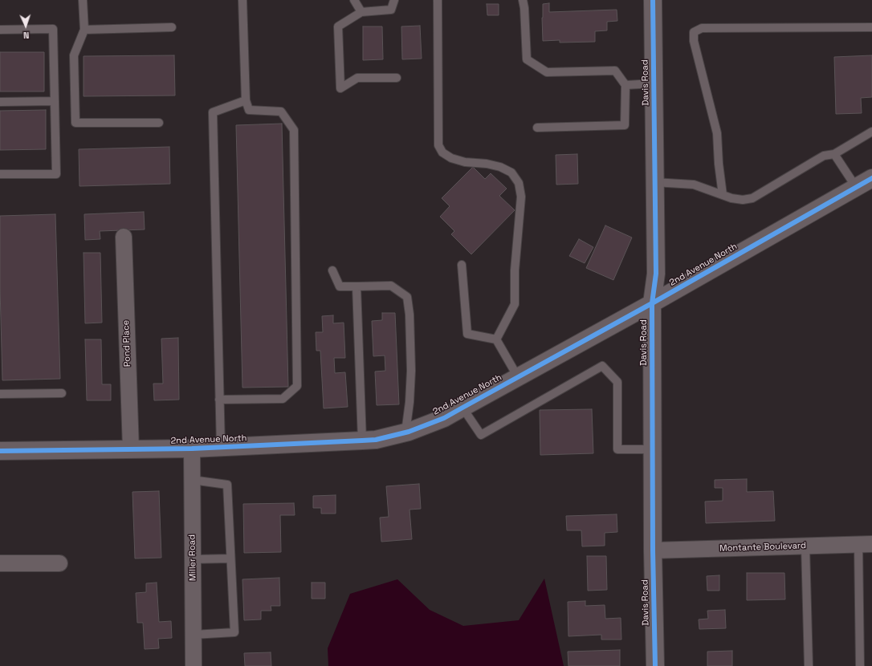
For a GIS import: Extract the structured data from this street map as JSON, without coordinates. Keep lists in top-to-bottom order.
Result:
{
  "streets": {
    "street": [
      "Davis Road",
      "2nd Avenue North",
      "Pond Place",
      "Montante Boulevard",
      "Miller Road"
    ]
  },
  "crossings": [
    ["Davis Road", "2nd Avenue North"],
    ["Davis Road", "Montante Boulevard"],
    ["2nd Avenue North", "Pond Place"],
    ["2nd Avenue North", "Miller Road"]
  ],
  "north": "bottom"
}
